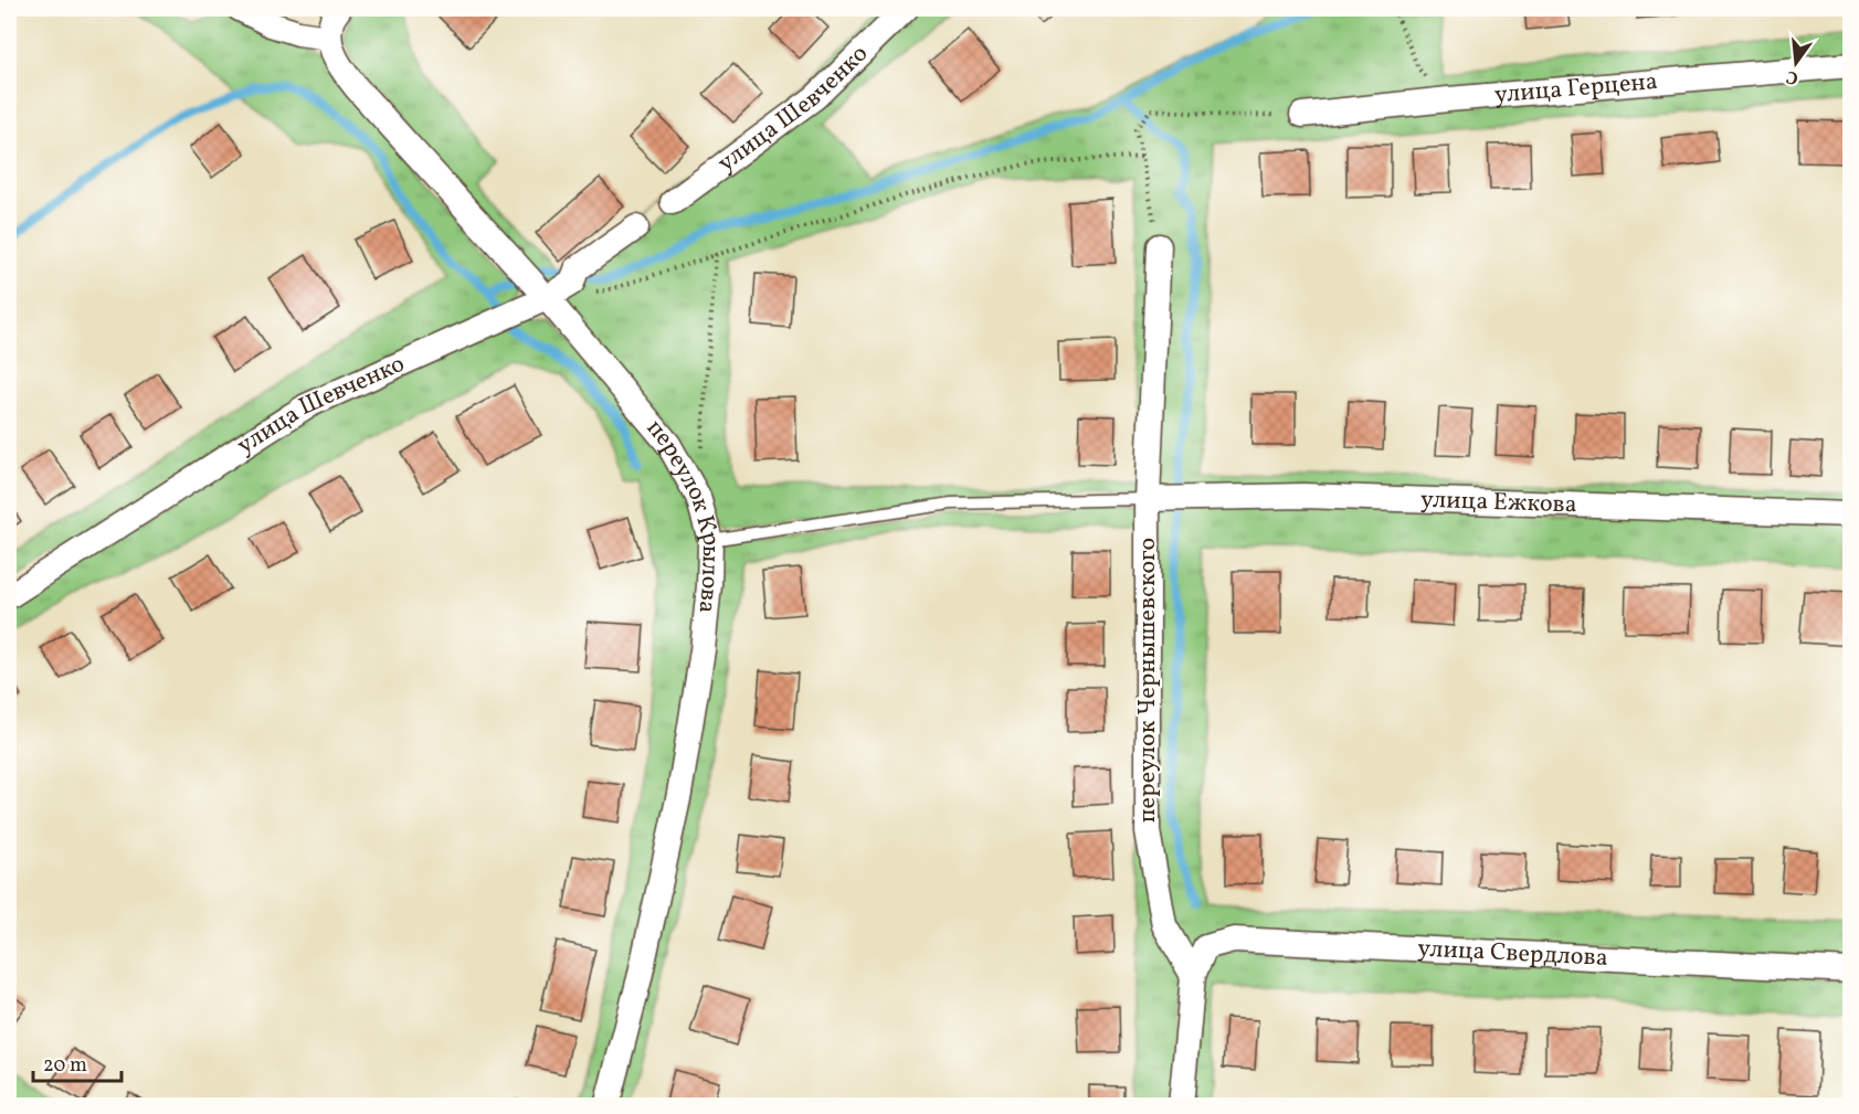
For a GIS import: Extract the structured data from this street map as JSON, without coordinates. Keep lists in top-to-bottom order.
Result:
{
  "streets": {
    "street": [
      "улица Герцена",
      "улица Шевченко",
      "улица Ежкова",
      "переулок Крылова",
      "переулок Чернышевского",
      "улица Свердлова"
    ]
  },
  "crossings": [
    ["улица Шевченко", "переулок Крылова"],
    ["улица Ежкова", "переулок Чернышевского"],
    ["переулок Чернышевского", "улица Свердлова"]
  ],
  "scale_bar": "20 m",
  "north": "bottom"
}
